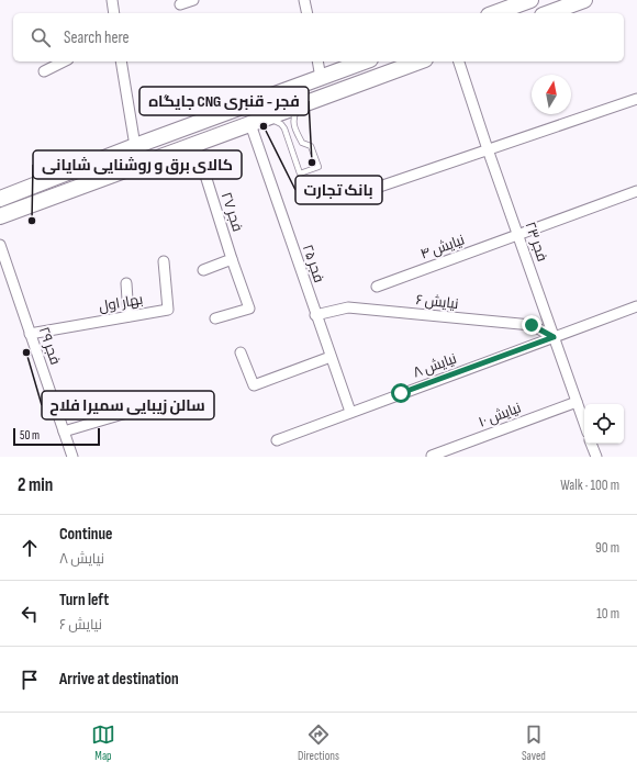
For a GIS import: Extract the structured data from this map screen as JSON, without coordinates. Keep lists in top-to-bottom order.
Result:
{
  "streets": {
    "street": [
      "فجر ۲۷",
      "فجر ۲۳",
      "نیایش ۴",
      "فجر ۲۵",
      "نیایش ۶",
      "بهار اول",
      "فجر ۲۹",
      "نیایش ۸",
      "نیایش ۱۰"
    ]
  },
  "crossings": [
    ["فجر ۲۳", "نیایش ۴"],
    ["فجر ۲۳", "نیایش ۶"],
    ["فجر ۲۳", "نیایش ۸"],
    ["فجر ۲۳", "نیایش ۱۰"],
    ["فجر ۲۵", "نیایش ۶"],
    ["فجر ۲۵", "نیایش ۸"],
    ["نیایش ۶", "نیایش ۸"],
    ["بهار اول", "فجر ۲۹"]
  ],
  "places": [
    "بانک تجارت",
    "جایگاه CNG فجر - قنبری",
    "کالای برق و روشنایی شایانی",
    "سالن زیبایی سمیرا فلاح"
  ],
  "scale_bar": "50 m",
  "north": "top",
  "page": {
    "search": "Search here",
    "scale": "50 m",
    "heading": ["2 min", "Walk · 100 m"],
    "list": [
      ["Continue", "نیایش ۸", "90 m"],
      ["Turn left", "نیایش ۶", "10 m"],
      "Arrive at destination"
    ],
    "nav": ["Map", "Directions", "Saved"]
  }
}
